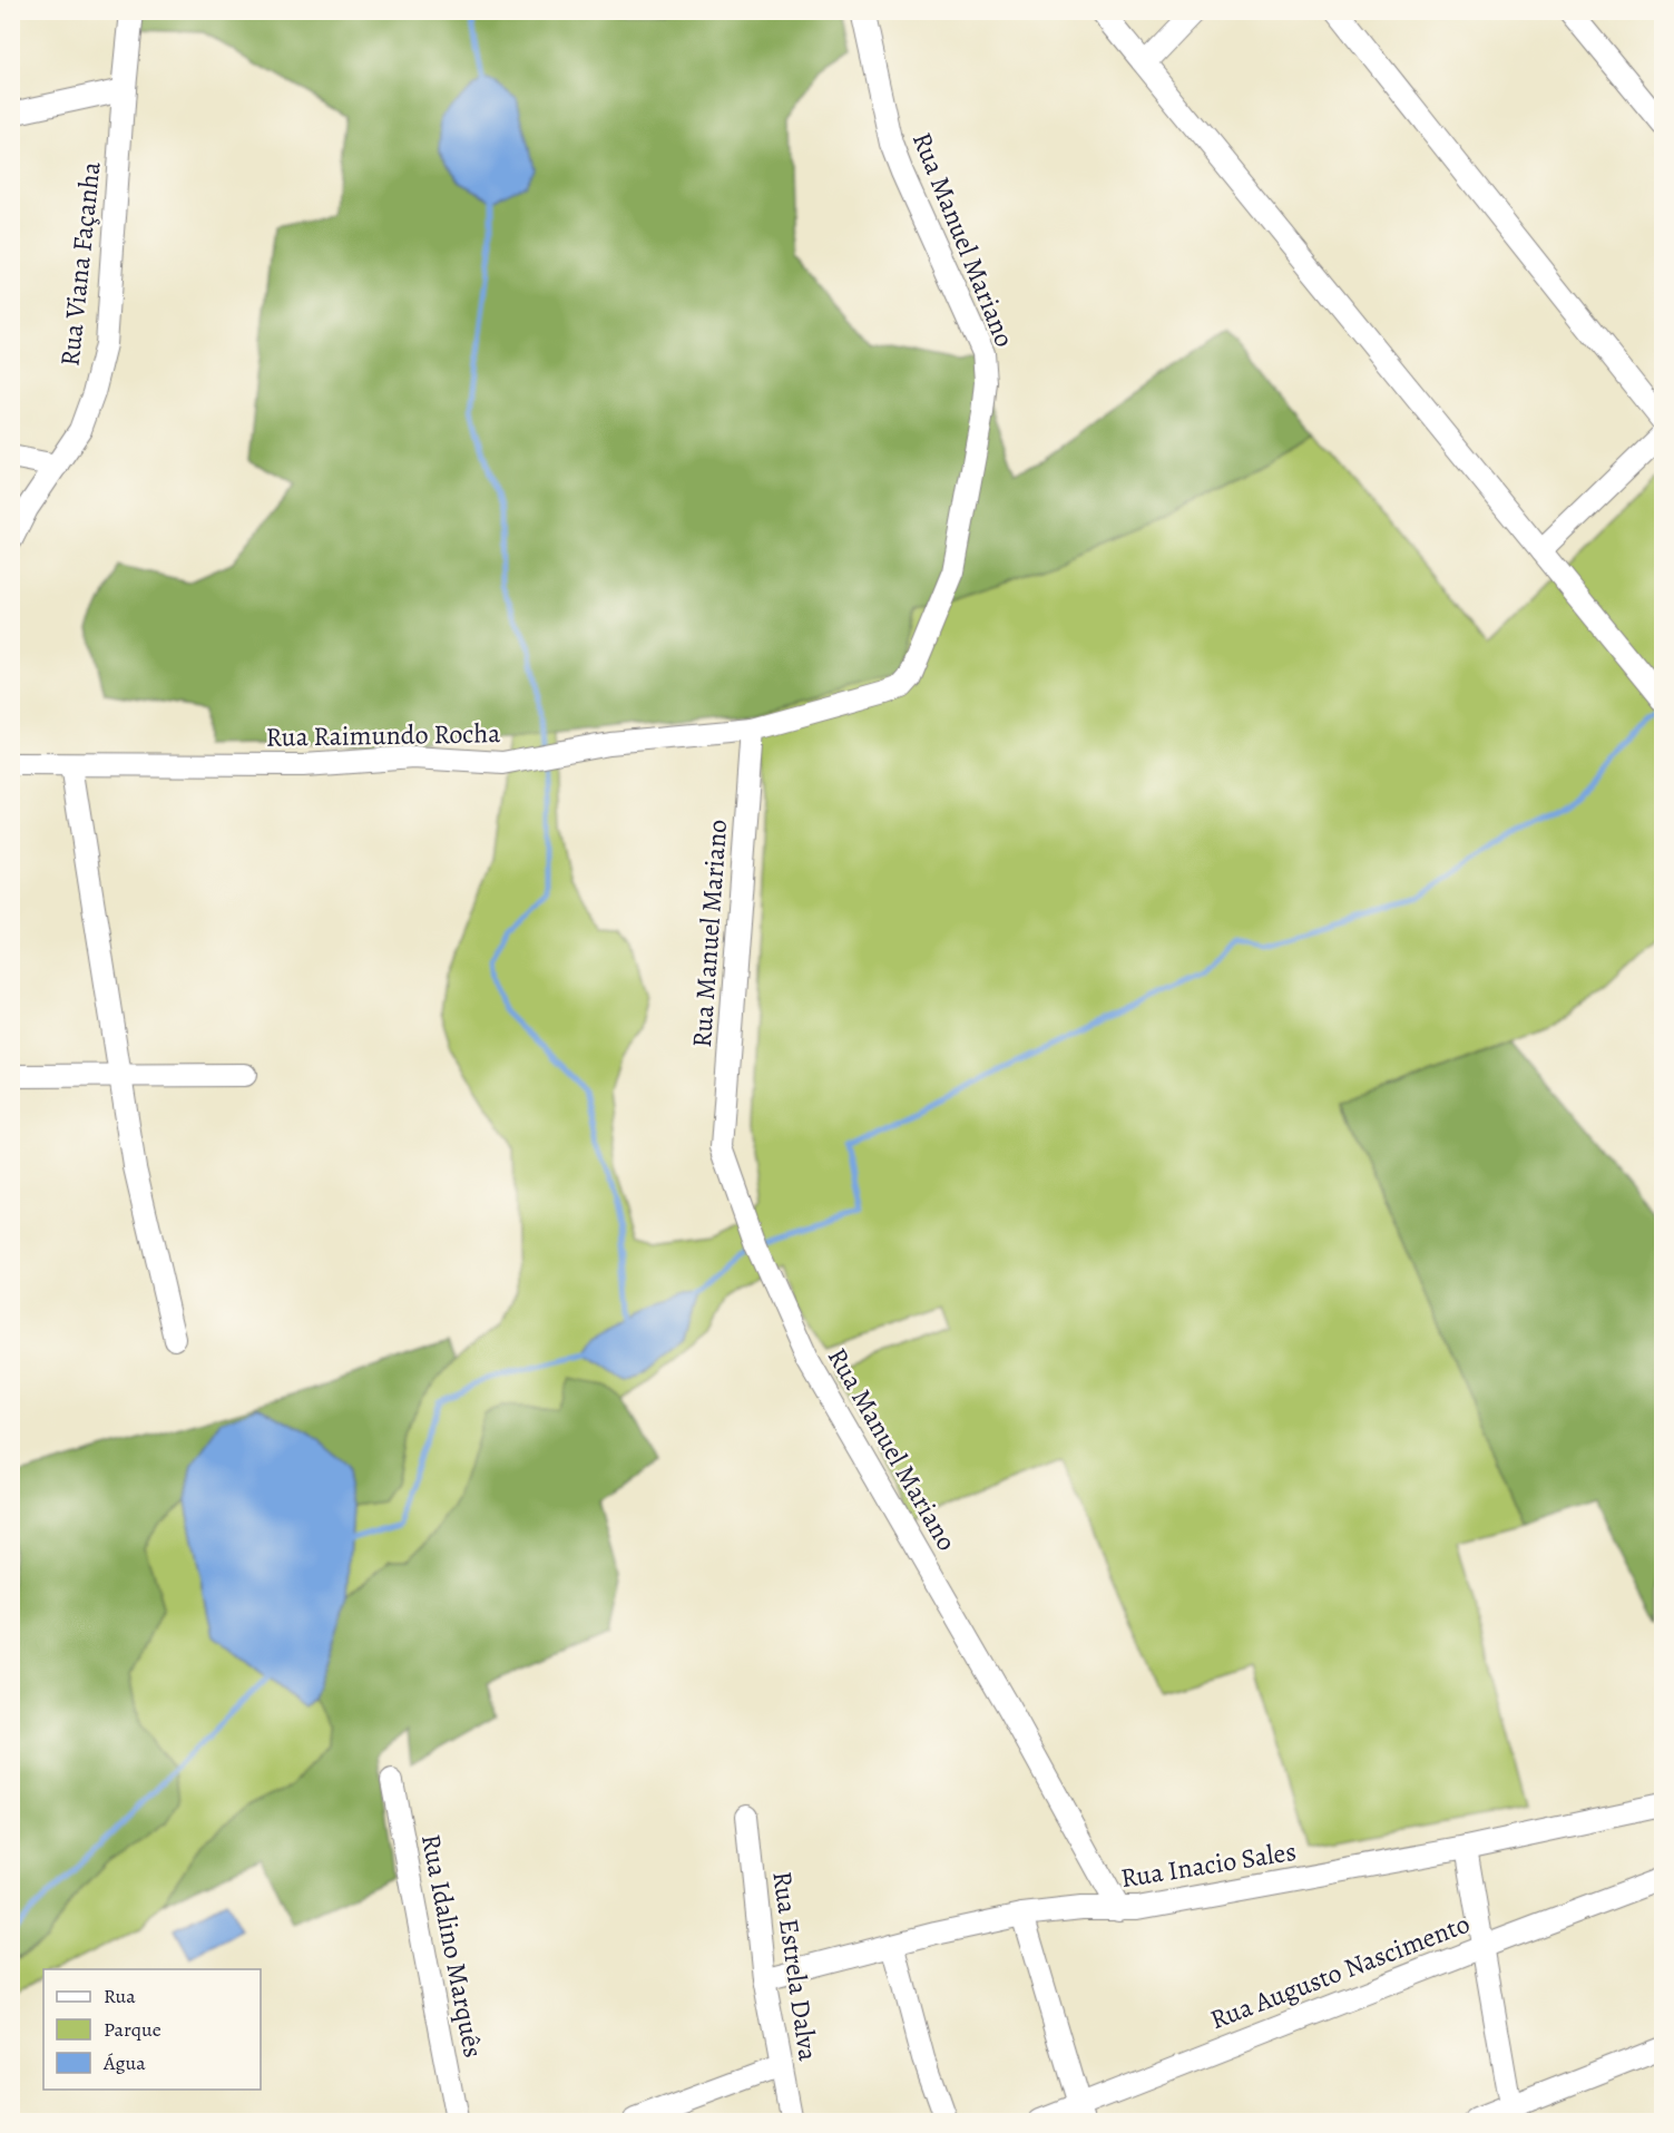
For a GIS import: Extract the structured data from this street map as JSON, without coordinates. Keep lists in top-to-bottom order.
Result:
{
  "streets": {
    "street": [
      "Rua Manuel Mariano",
      "Rua Viana Façanha",
      "Rua Raimundo Rocha",
      "Rua Inacio Sales",
      "Rua Idalino Marquês",
      "Rua Estrela Dalva",
      "Rua Augusto Nascimento"
    ]
  },
  "crossings": [
    ["Rua Manuel Mariano", "Rua Raimundo Rocha"],
    ["Rua Manuel Mariano", "Rua Inacio Sales"],
    ["Rua Inacio Sales", "Rua Estrela Dalva"]
  ],
  "legend": ["Rua", "Parque", "Água"]
}
